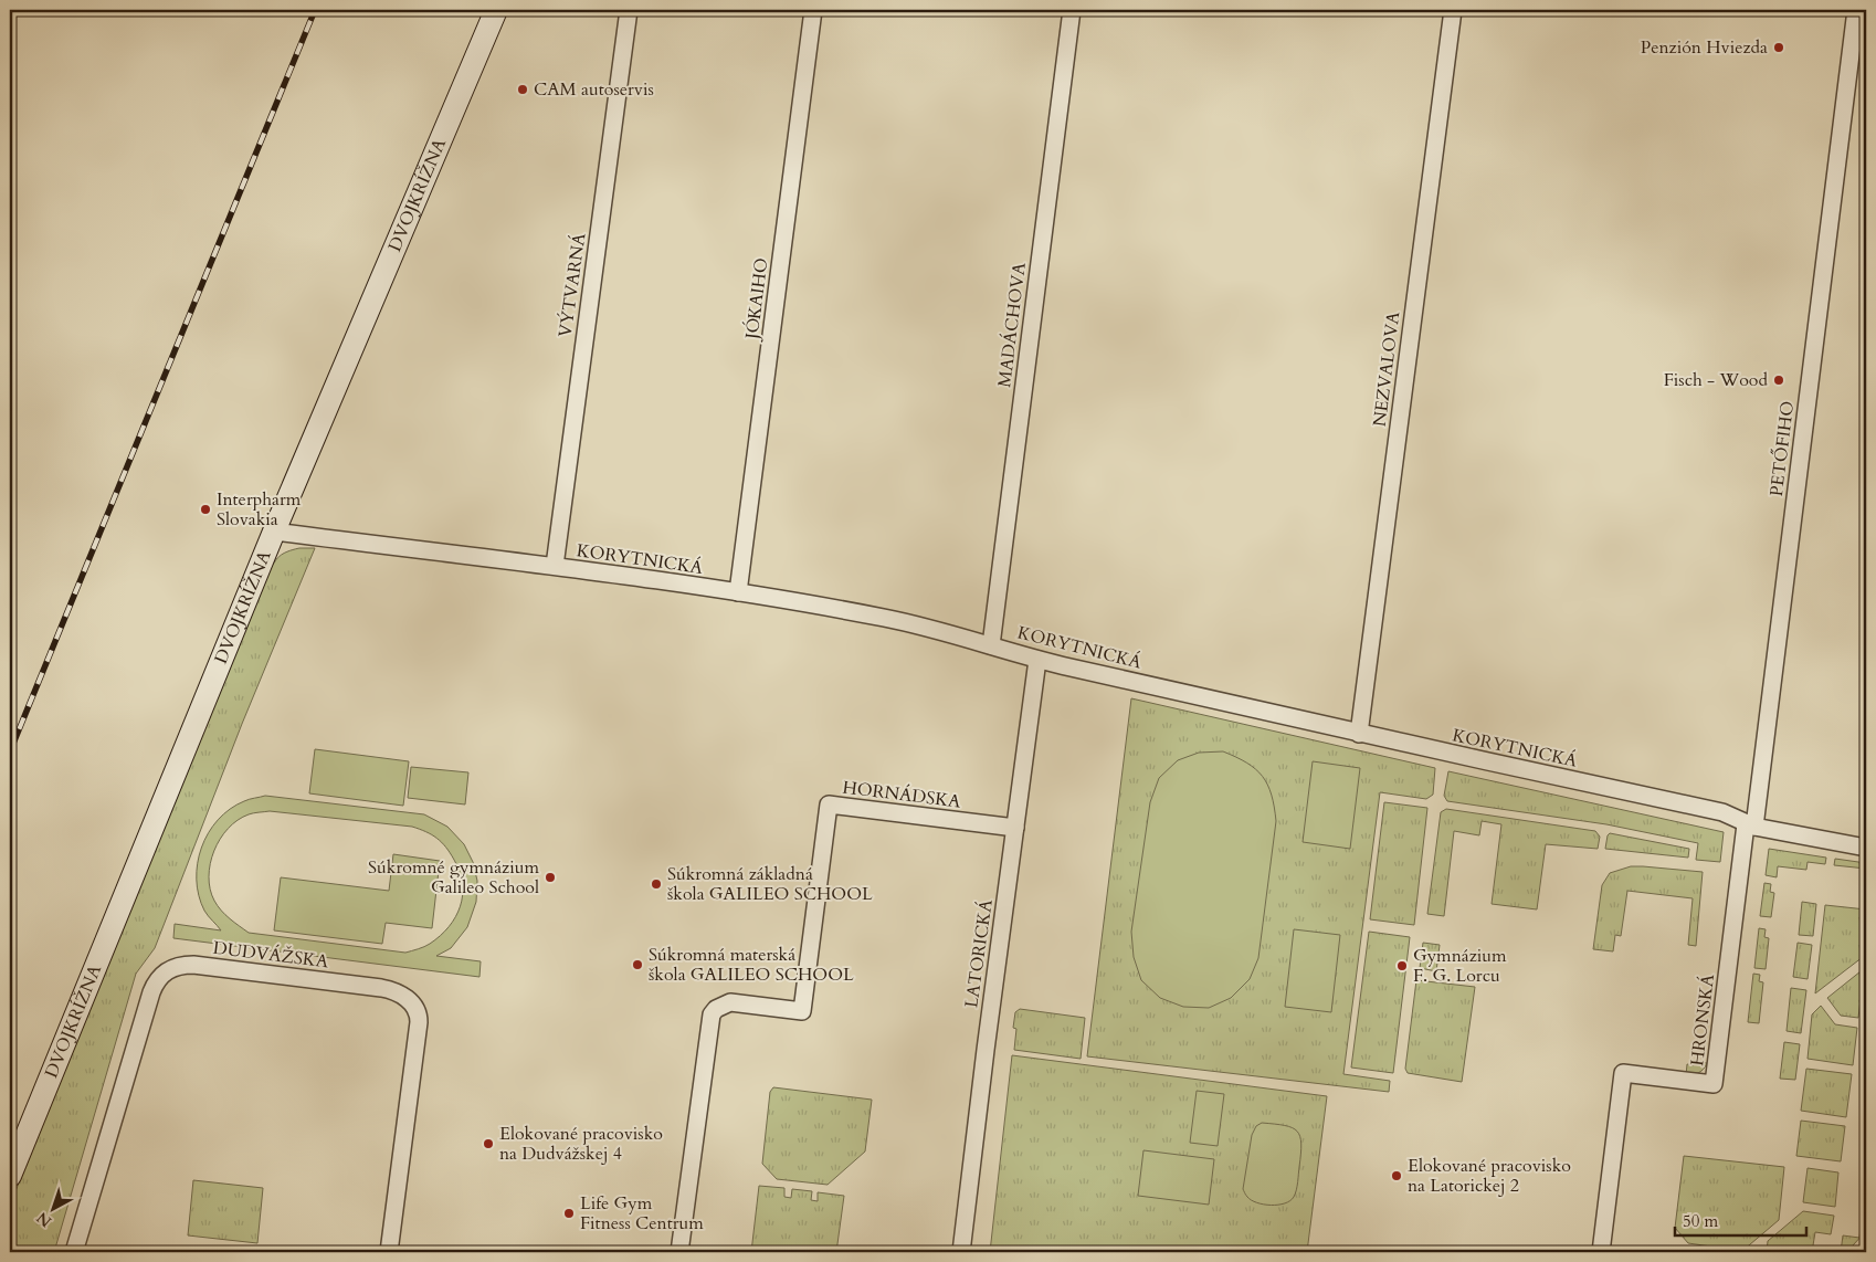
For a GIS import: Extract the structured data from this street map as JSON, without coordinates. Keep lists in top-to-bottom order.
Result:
{
  "streets": {
    "street": [
      "DVOJKRÍŽNA",
      "VÝTVARNÁ",
      "JÓKAIHO",
      "MADÁCHOVA",
      "NEZVALOVA",
      "PETŐFIHO",
      "KORYTNICKÁ",
      "HORNÁDSKA",
      "LATORICKÁ",
      "DUDVÁŽSKA",
      "HRONSKÁ"
    ]
  },
  "crossings": [
    ["DVOJKRÍŽNA", "KORYTNICKÁ"],
    ["VÝTVARNÁ", "KORYTNICKÁ"],
    ["JÓKAIHO", "KORYTNICKÁ"],
    ["MADÁCHOVA", "KORYTNICKÁ"],
    ["NEZVALOVA", "KORYTNICKÁ"],
    ["PETŐFIHO", "KORYTNICKÁ"],
    ["PETŐFIHO", "HRONSKÁ"],
    ["KORYTNICKÁ", "LATORICKÁ"],
    ["KORYTNICKÁ", "HRONSKÁ"],
    ["HORNÁDSKA", "LATORICKÁ"]
  ],
  "places": [
    "Penzión Hviezda",
    "CAM autoservis",
    "Fisch - Wood",
    "Interpharm Slovakia",
    "Súkromné gymnázium Galileo School",
    "Súkromná základná škola GALILEO SCHOOL",
    "Súkromná materská škola GALILEO SCHOOL",
    "Gymnázium F. G. Lorcu",
    "Elokované pracovisko na Dudvážskej 4",
    "Elokované pracovisko na Latorickej 2",
    "Life Gym Fitness Centrum"
  ],
  "scale_bar": "50 m",
  "north": "bottom left"
}
